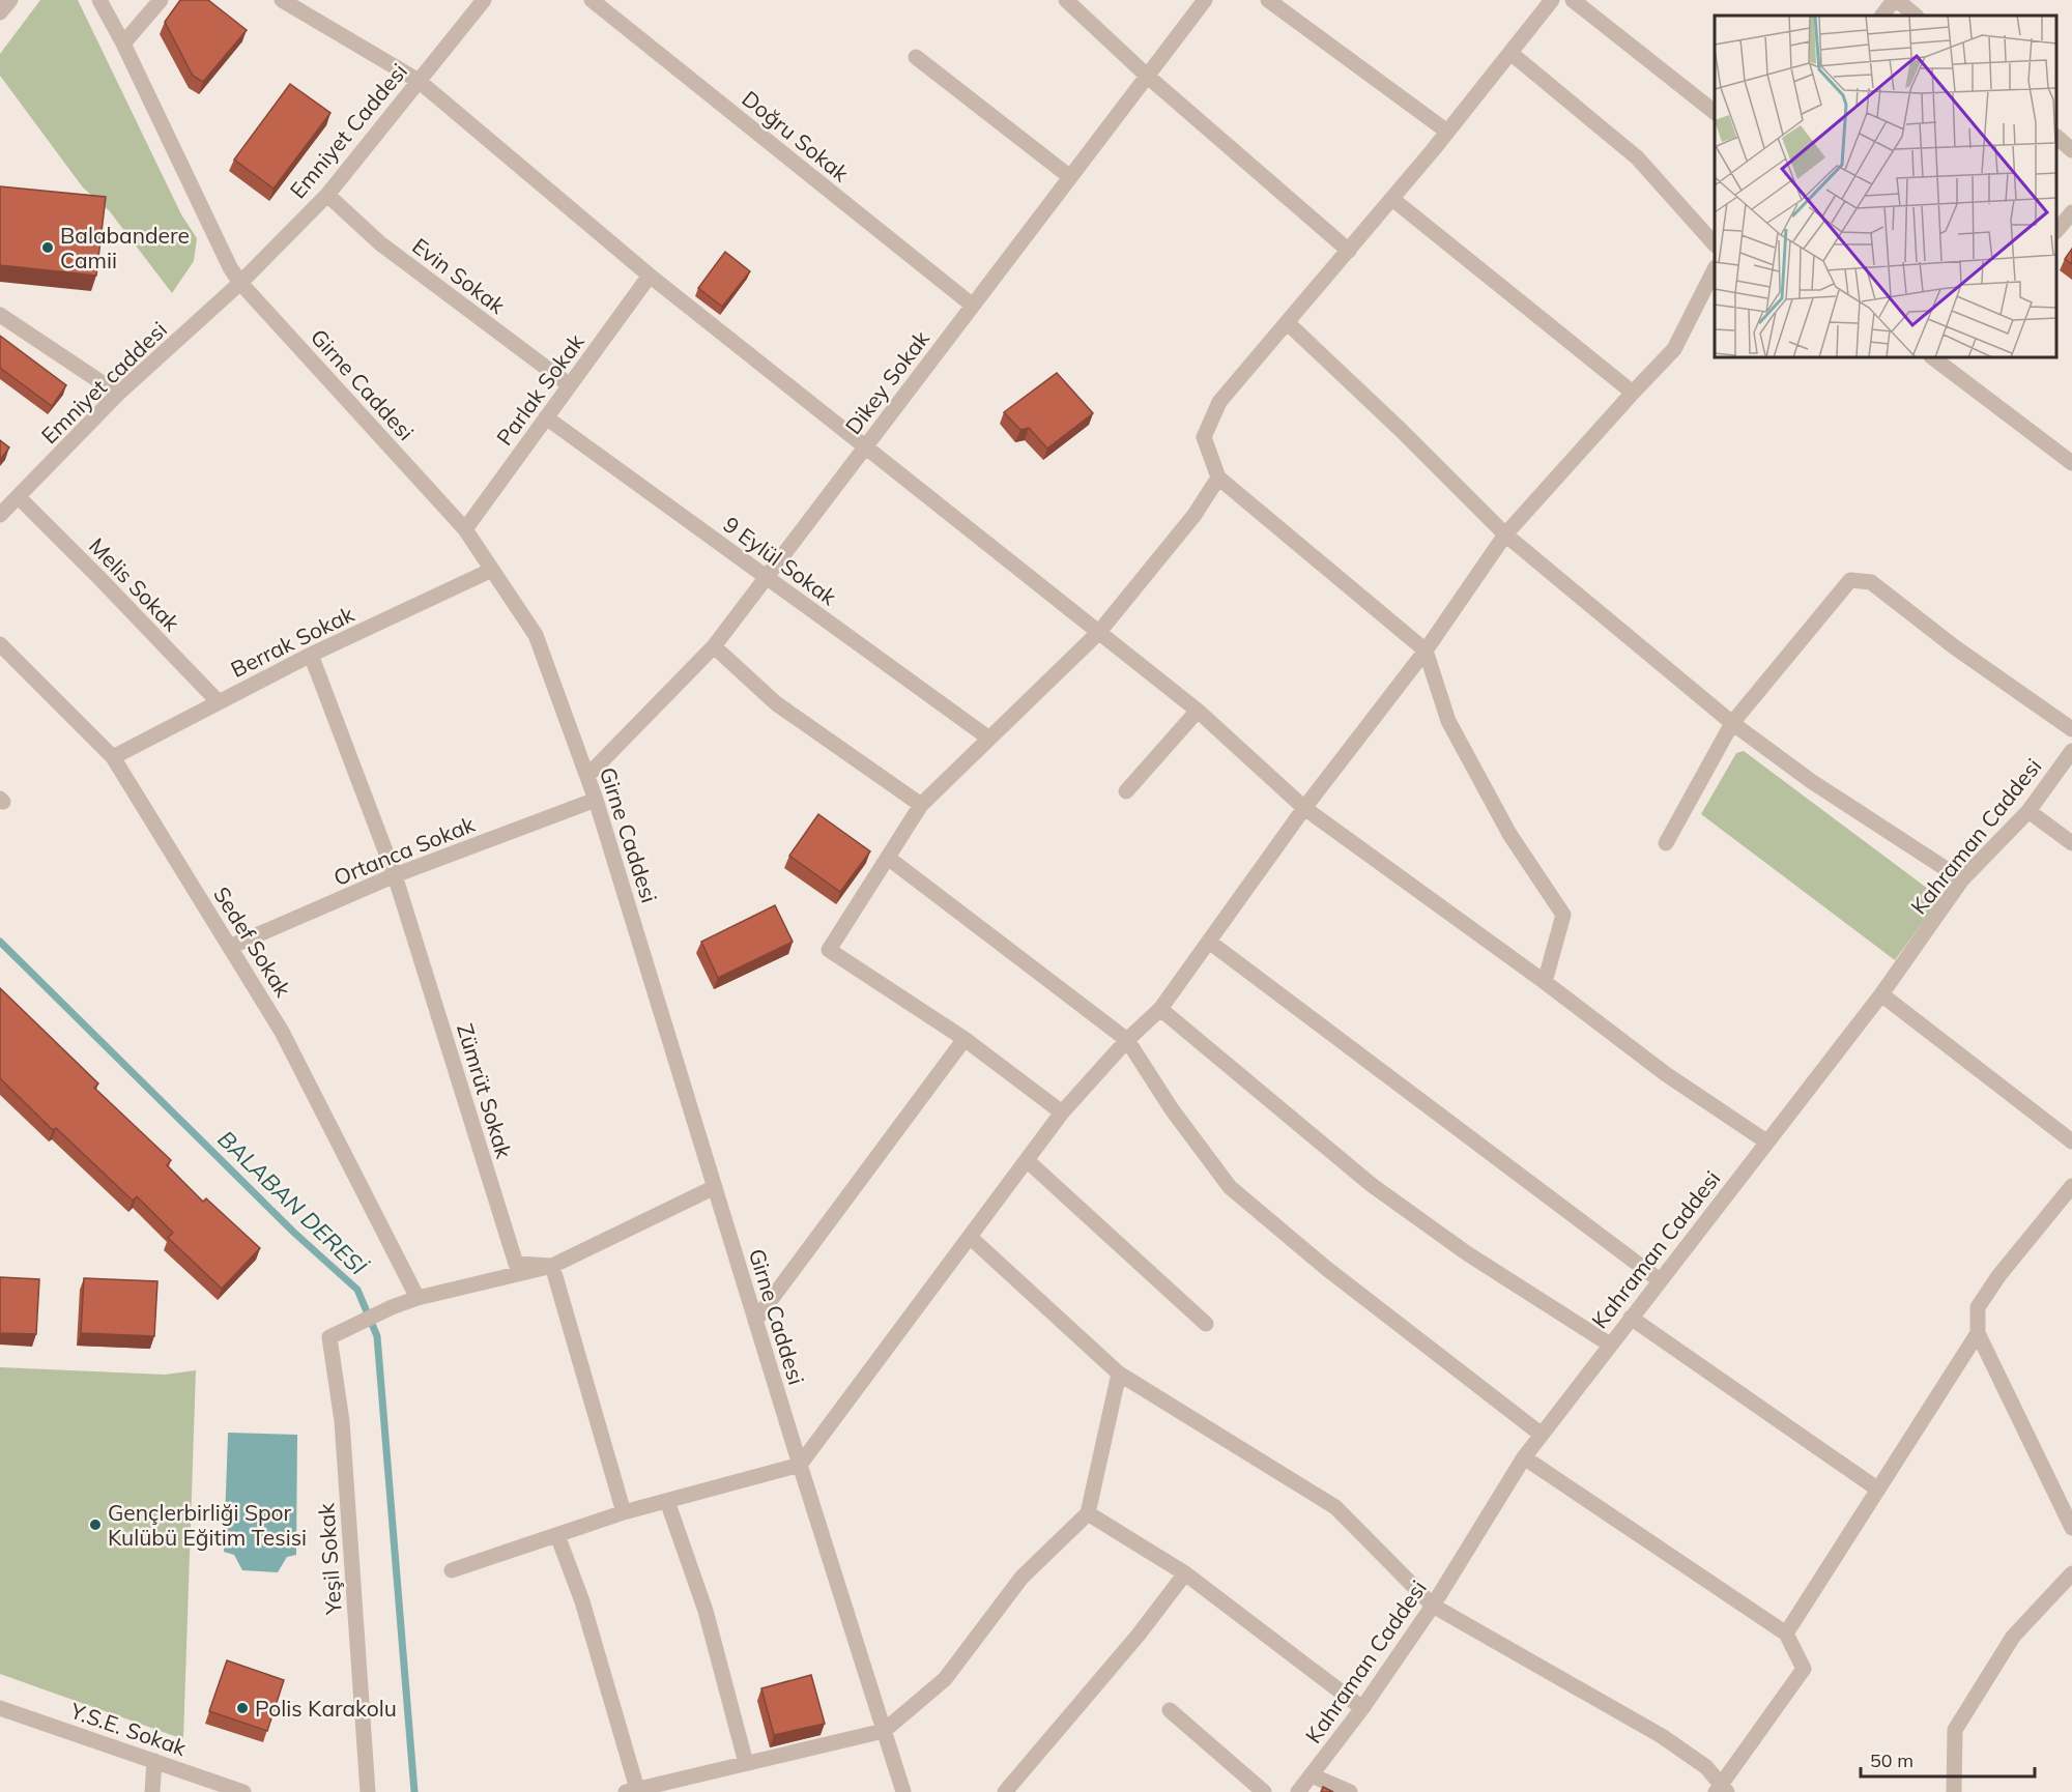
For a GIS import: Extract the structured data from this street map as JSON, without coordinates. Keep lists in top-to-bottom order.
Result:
{
  "streets": {
    "street": [
      "Emniyet Caddesi",
      "Doğru Sokak",
      "Evin Sokak",
      "Emniyet caddesi",
      "Dikey Sokak",
      "Girne Caddesi",
      "Parlak Sokak",
      "9 Eylül Sokak",
      "Melis Sokak",
      "Berrak Sokak",
      "Kahraman Caddesi",
      "Ortanca Sokak",
      "Sedef Sokak",
      "Zümrüt Sokak",
      "Yeşil Sokak",
      "Y.S.E. Sokak"
    ]
  },
  "crossings": [
    ["Emniyet Caddesi", "Evin Sokak"],
    ["Emniyet Caddesi", "Emniyet caddesi"],
    ["Emniyet Caddesi", "Girne Caddesi"],
    ["Doğru Sokak", "Dikey Sokak"],
    ["Evin Sokak", "Parlak Sokak"],
    ["Emniyet caddesi", "Girne Caddesi"],
    ["Emniyet caddesi", "Melis Sokak"],
    ["Dikey Sokak", "Girne Caddesi"],
    ["Dikey Sokak", "9 Eylül Sokak"],
    ["Girne Caddesi", "Parlak Sokak"],
    ["Girne Caddesi", "Berrak Sokak"],
    ["Girne Caddesi", "Ortanca Sokak"],
    ["Parlak Sokak", "9 Eylül Sokak"],
    ["Melis Sokak", "Berrak Sokak"],
    ["Berrak Sokak", "Sedef Sokak"],
    ["Berrak Sokak", "Zümrüt Sokak"],
    ["Ortanca Sokak", "Sedef Sokak"],
    ["Ortanca Sokak", "Zümrüt Sokak"],
    ["Sedef Sokak", "Yeşil Sokak"]
  ],
  "water": ["BALABAN DERESİ"],
  "places": ["Balabandere Camii", "Gençlerbirliği Spor Kulübü Eğitim Tesisi", "Polis Karakolu"],
  "scale_bar": "50 m"
}
